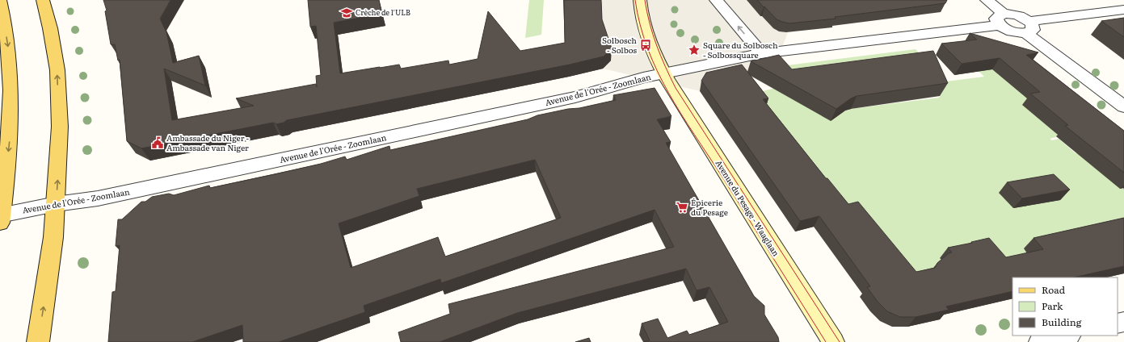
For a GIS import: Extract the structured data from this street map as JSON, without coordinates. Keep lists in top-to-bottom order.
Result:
{
  "streets": {
    "street": ["Avenue de l'Orée - Zoomlaan", "Avenue du Pesage - Waaglaan"]
  },
  "crossings": [
    ["Avenue de l'Orée - Zoomlaan", "Avenue du Pesage - Waaglaan"]
  ],
  "places": {
    "school or university": ["Crèche de l'ULB"],
    "bus stop": ["Solbosch - Solbos"],
    "place": ["Square du Solbosch - Solbossquare"],
    "public building": ["Ambassade du Niger - Ambassade van Niger"],
    "supermarket": ["Épicerie du Pesage"]
  },
  "legend": ["Road", "Park", "Building"]
}
